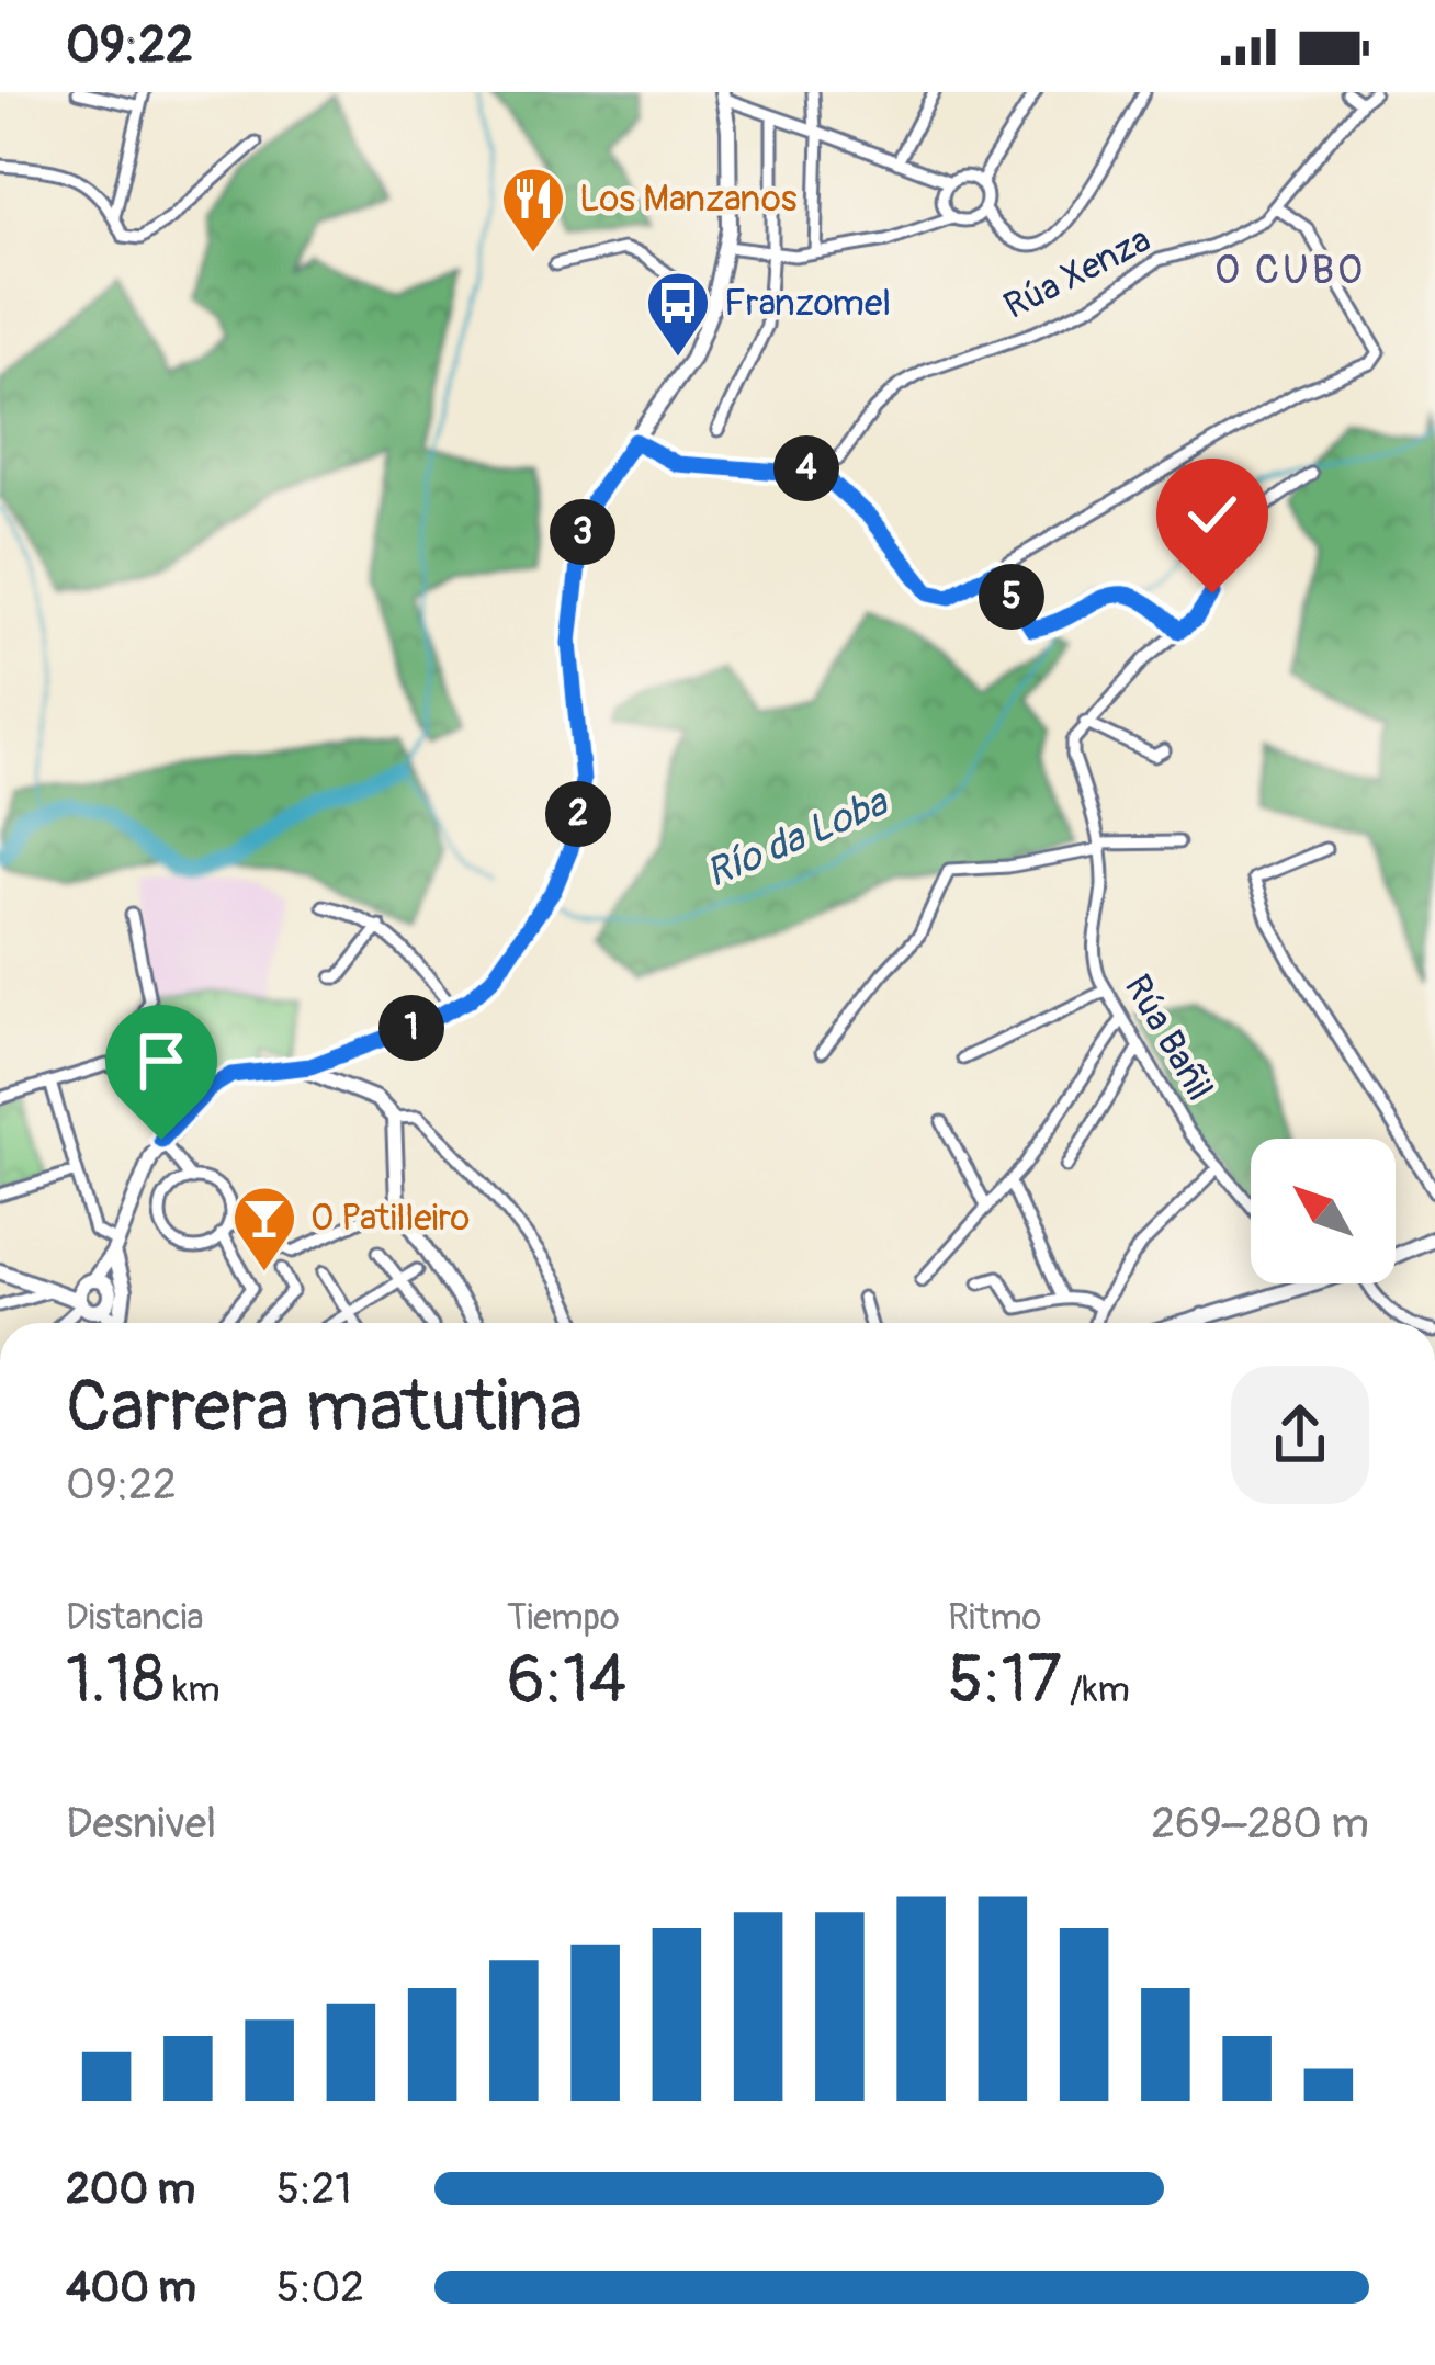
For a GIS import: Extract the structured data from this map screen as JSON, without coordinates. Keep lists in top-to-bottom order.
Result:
{
  "streets": {
    "street": ["Rúa Xenza", "Rúa Bañil"]
  },
  "districts": ["O CUBO"],
  "water": ["Río da Loba"],
  "places": {
    "restaurant": ["Los Manzanos"],
    "bus stop": ["Franzomel"],
    "bar": ["O Patilleiro"]
  },
  "north": "top left",
  "page": {
    "status": "09:22",
    "pins": [
      "4",
      "3",
      "5",
      "2",
      "1"
    ],
    "heading": ["Carrera matutina", "09:22"],
    "stats": [
      ["Distancia", "1.18 km"],
      ["Tiempo", "6:14"],
      ["Ritmo", "5:17 /km"]
    ],
    "chart": ["Desnivel", "269–280 m"],
    "list": [
      {
        "name": "200 m",
        "note": "5:21"
      },
      {
        "name": "400 m",
        "note": "5:02"
      }
    ]
  }
}
